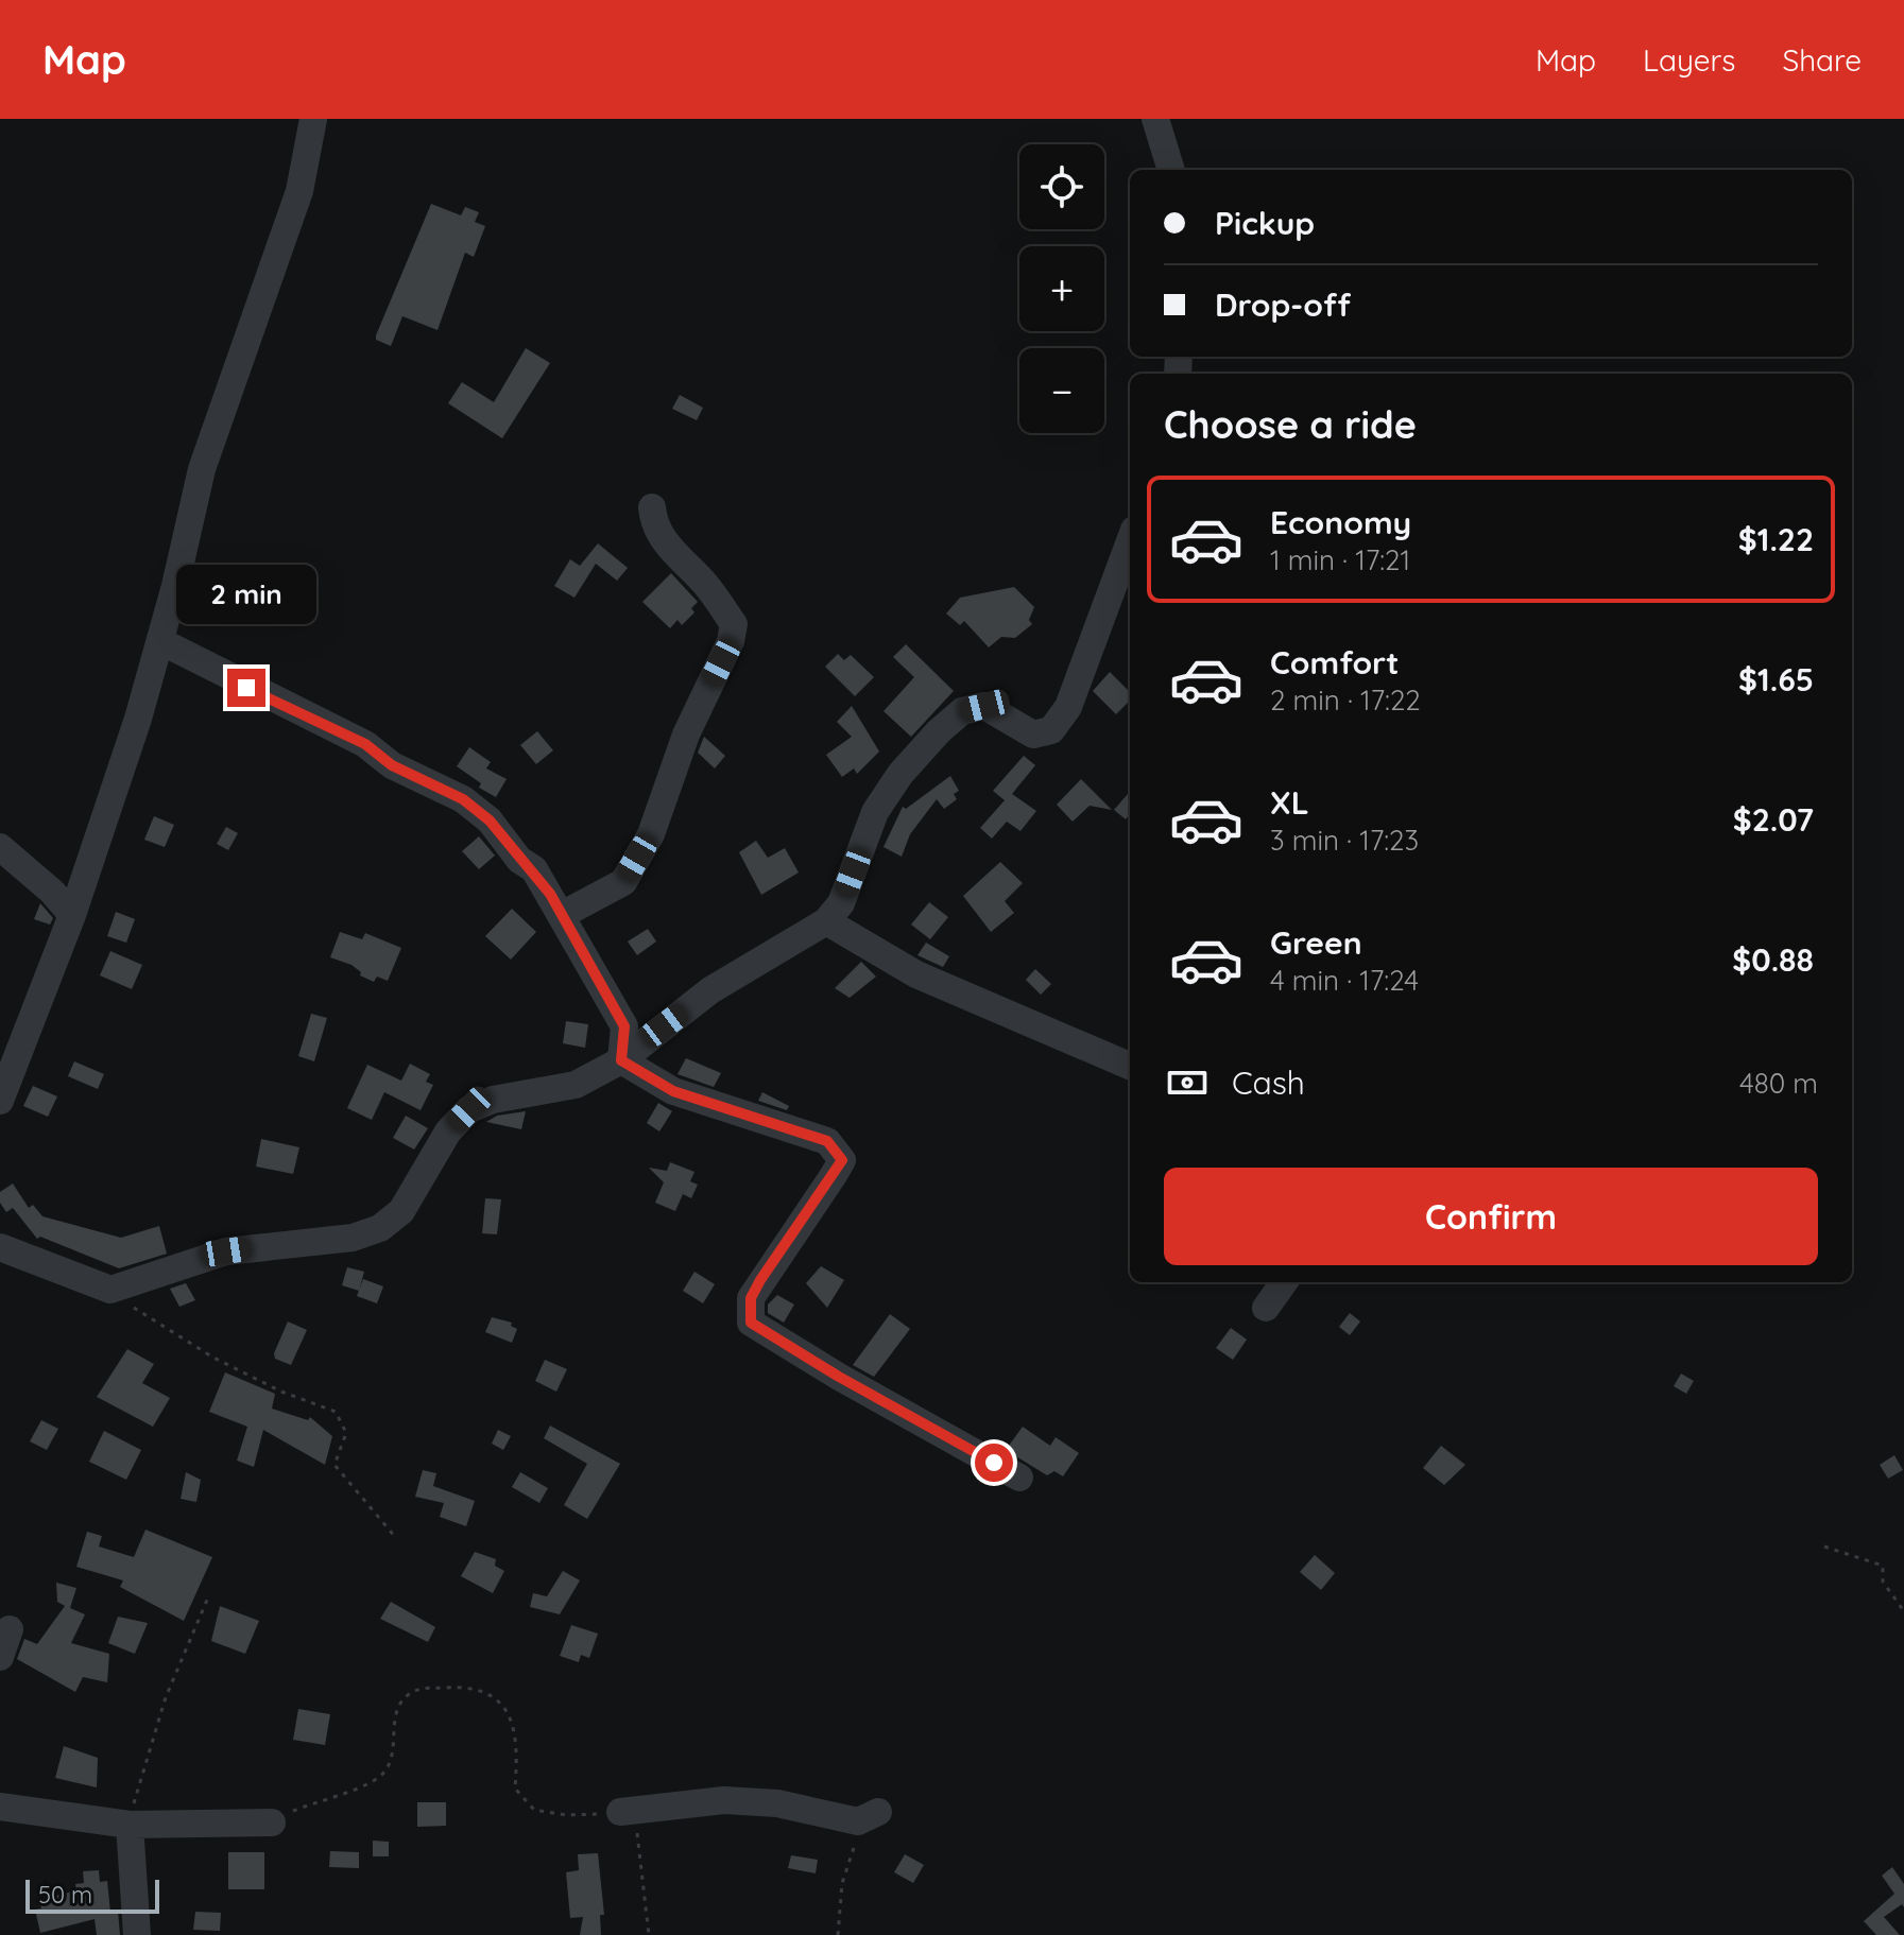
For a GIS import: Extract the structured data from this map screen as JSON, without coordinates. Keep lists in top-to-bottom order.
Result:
{
  "scale_bar": "50 m",
  "page": {
    "header": "Map",
    "nav": ["Map", "Layers", "Share"],
    "map_buttons": ["+", "−"],
    "banner": ["Pickup", "Drop-off"],
    "heading": "Choose a ride",
    "list": [
      {
        "name": "Economy",
        "note": "1 min · 17:21",
        "value": "$1.22"
      },
      {
        "name": "Comfort",
        "note": "2 min · 17:22",
        "value": "$1.65"
      },
      {
        "name": "XL",
        "note": "3 min · 17:23",
        "value": "$2.07"
      },
      {
        "name": "Green",
        "note": "4 min · 17:24",
        "value": "$0.88"
      }
    ],
    "bubble": "2 min",
    "pay": ["Cash", "480 m"],
    "buttons": "Confirm",
    "scale": "50 m"
  }
}
